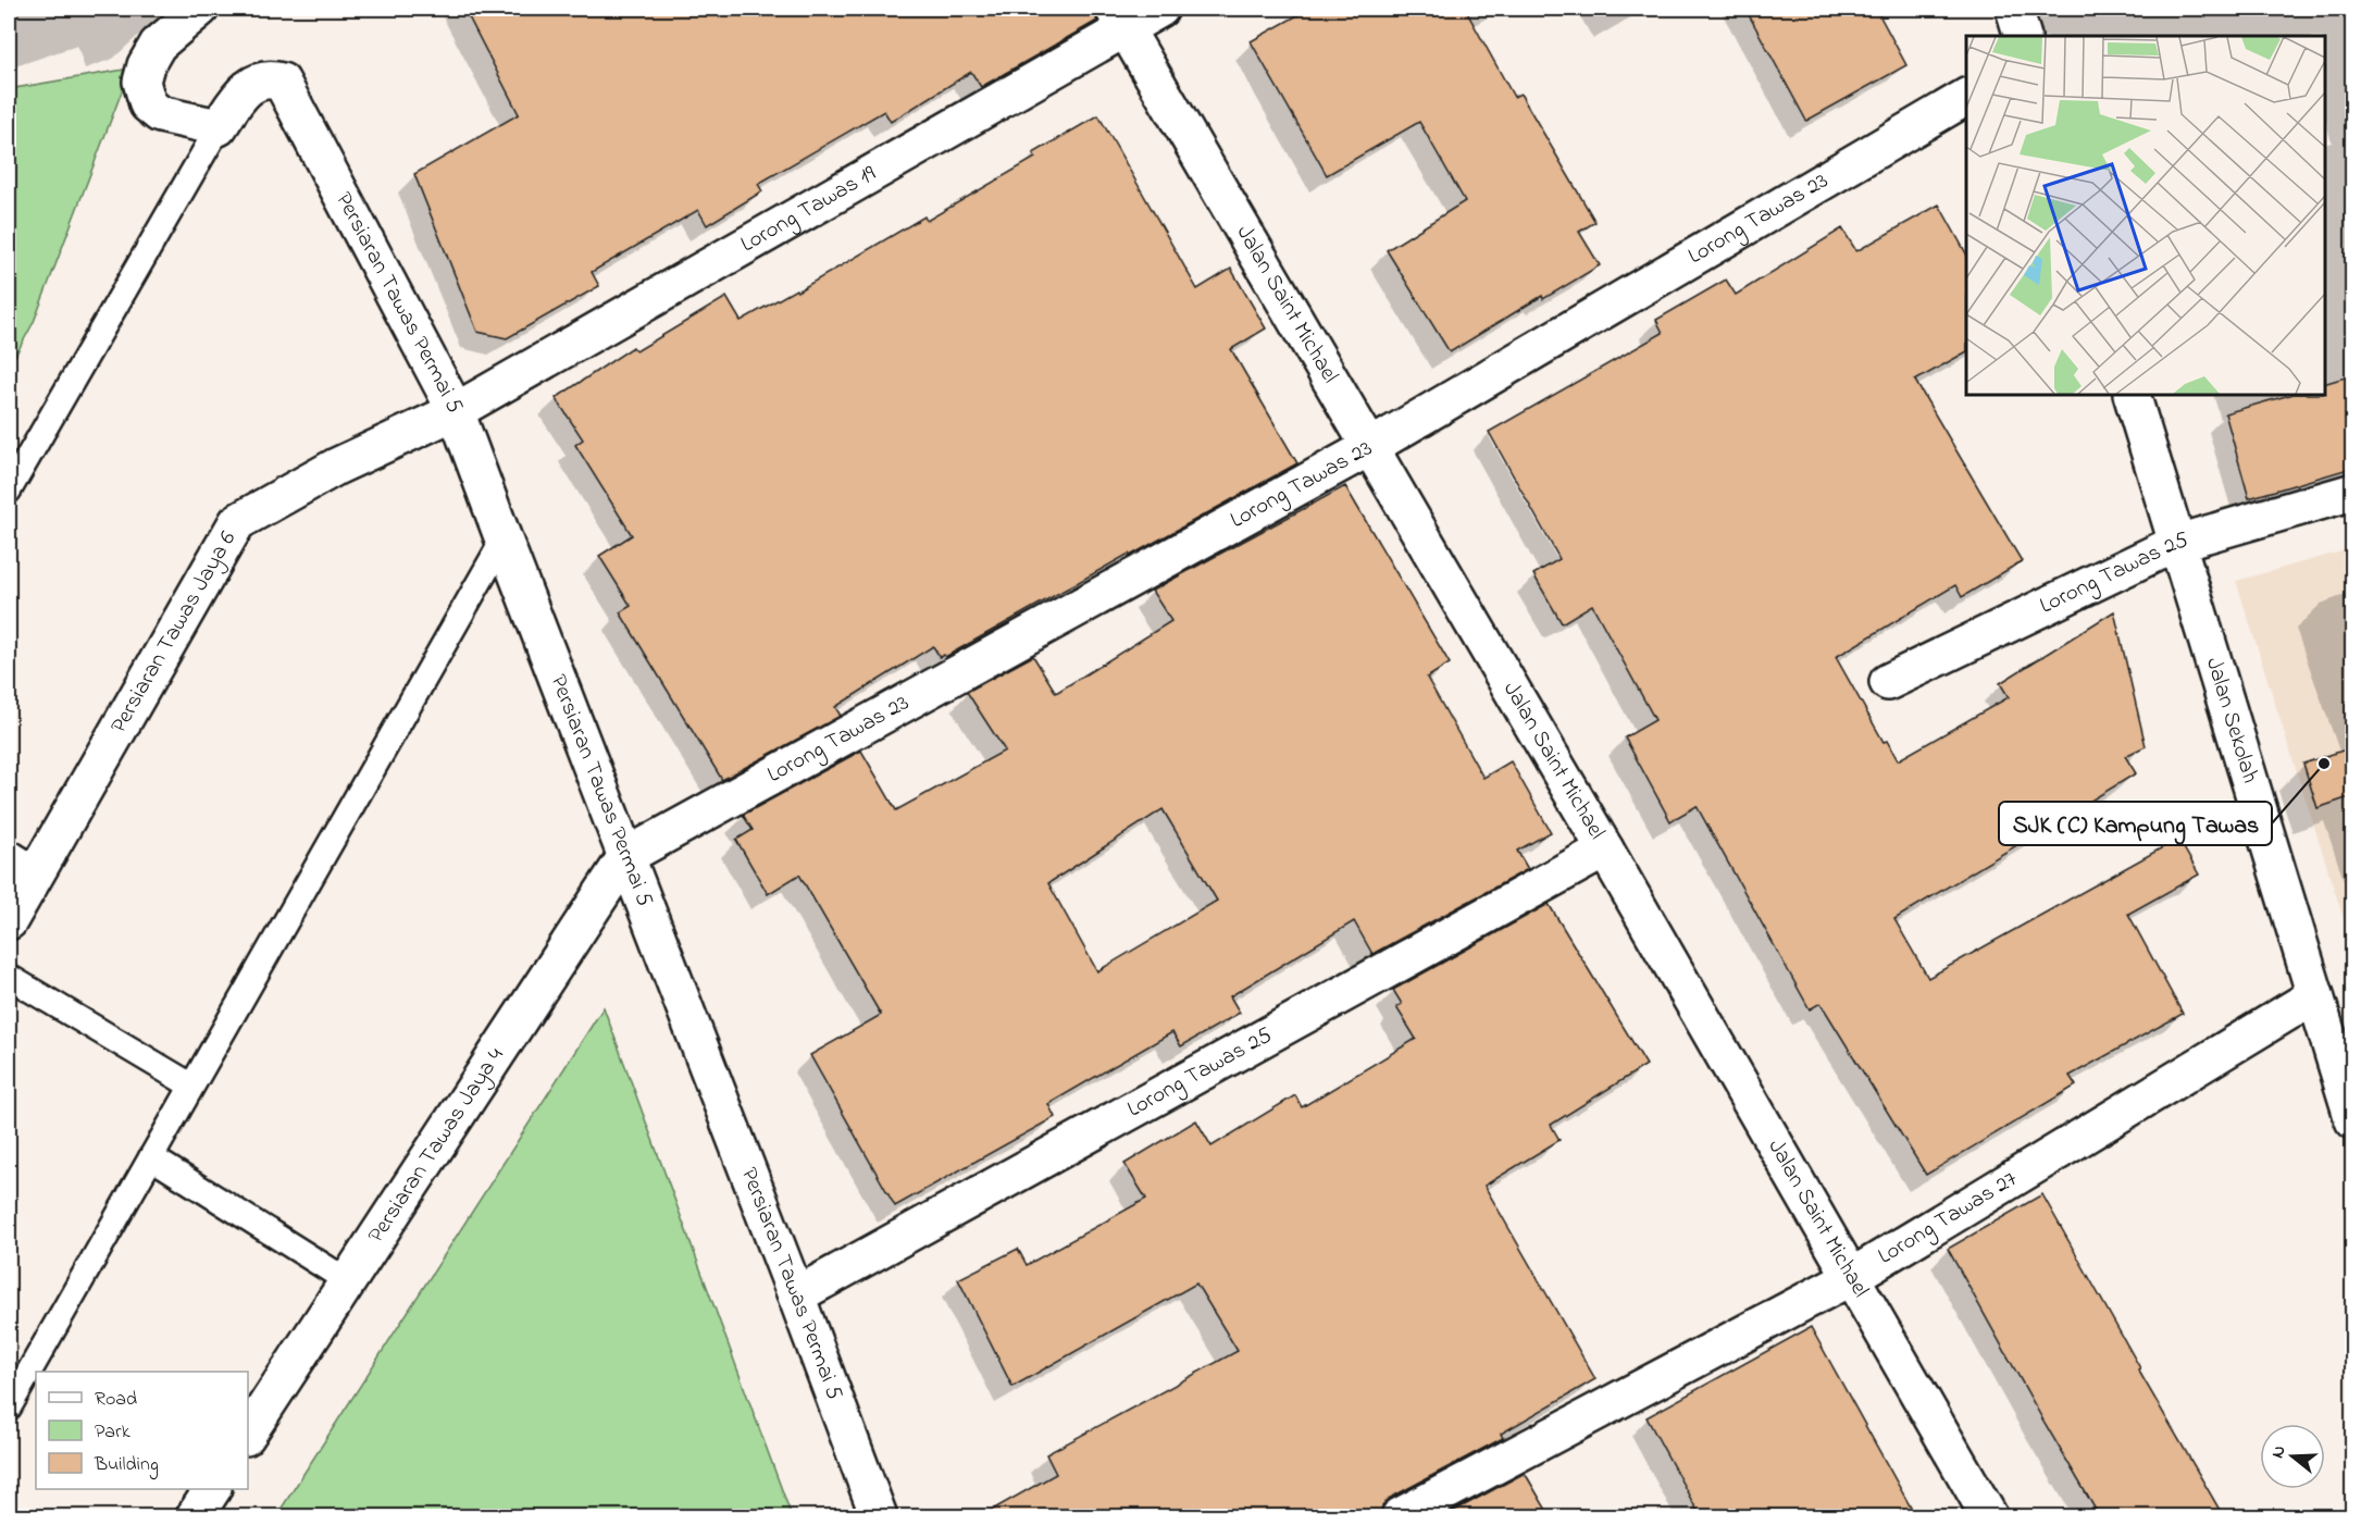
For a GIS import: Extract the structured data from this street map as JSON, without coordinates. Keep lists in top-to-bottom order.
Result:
{
  "streets": {
    "street": [
      "Lorong Tawas 19",
      "Lorong Tawas 23",
      "Persiaran Tawas Permai 5",
      "Jalan Saint Michael",
      "Lorong Tawas 25",
      "Persiaran Tawas Jaya 6",
      "Jalan Sekolah",
      "Persiaran Tawas Jaya 4",
      "Lorong Tawas 27"
    ]
  },
  "crossings": [
    ["Lorong Tawas 19", "Persiaran Tawas Permai 5"],
    ["Lorong Tawas 19", "Jalan Saint Michael"],
    ["Lorong Tawas 19", "Persiaran Tawas Jaya 6"],
    ["Lorong Tawas 23", "Persiaran Tawas Permai 5"],
    ["Lorong Tawas 23", "Jalan Saint Michael"],
    ["Lorong Tawas 23", "Persiaran Tawas Jaya 4"],
    ["Persiaran Tawas Permai 5", "Lorong Tawas 25"],
    ["Persiaran Tawas Permai 5", "Persiaran Tawas Jaya 6"],
    ["Persiaran Tawas Permai 5", "Persiaran Tawas Jaya 4"],
    ["Jalan Saint Michael", "Lorong Tawas 25"],
    ["Jalan Saint Michael", "Lorong Tawas 27"],
    ["Lorong Tawas 25", "Jalan Sekolah"],
    ["Jalan Sekolah", "Lorong Tawas 27"]
  ],
  "places": ["SJK (C) Kampung Tawas"],
  "legend": ["Road", "Park", "Building"],
  "north": "left"
}
